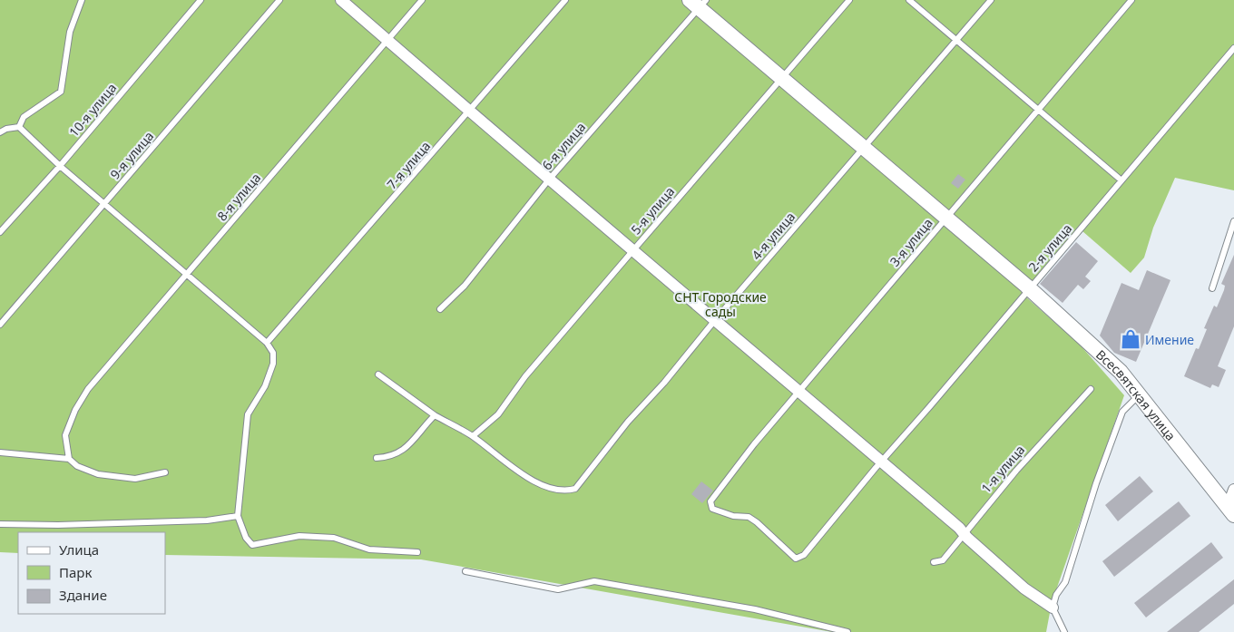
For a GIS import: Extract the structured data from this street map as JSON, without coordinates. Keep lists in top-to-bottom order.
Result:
{
  "streets": {
    "street": ["Всесвятская улица"],
    "lane": [
      "10-я улица",
      "6-я улица",
      "9-я улица",
      "7-я улица",
      "8-я улица",
      "5-я улица",
      "4-я улица",
      "3-я улица",
      "2-я улица",
      "1-я улица"
    ]
  },
  "crossings": [
    ["6-я улица", "Всесвятская улица"],
    ["5-я улица", "4-я улица"],
    ["5-я улица", "Всесвятская улица"],
    ["4-я улица", "Всесвятская улица"],
    ["3-я улица", "2-я улица"],
    ["3-я улица", "Всесвятская улица"],
    ["2-я улица", "Всесвятская улица"]
  ],
  "parks": ["СНТ Городские сады"],
  "places": {
    "shop": ["Имение"]
  },
  "legend": ["Улица", "Парк", "Здание"]
}
